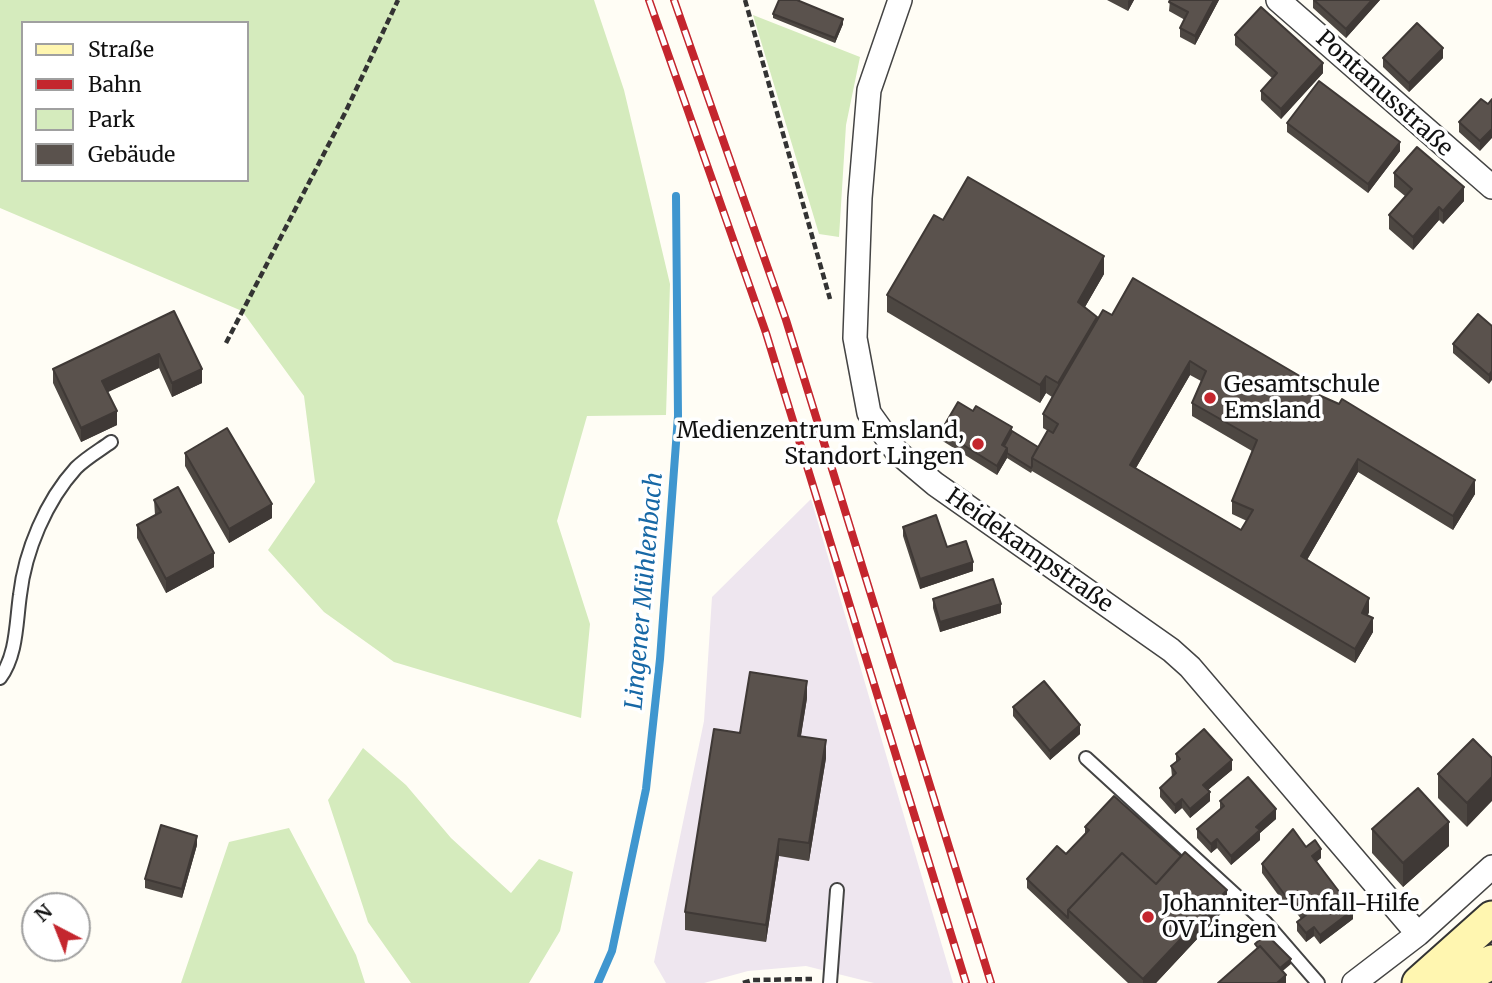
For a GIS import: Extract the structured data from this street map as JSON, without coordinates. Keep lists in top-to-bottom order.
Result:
{
  "streets": {
    "street": ["Pontanusstraße", "Heidekampstraße"]
  },
  "water": ["Lingener Mühlenbach"],
  "places": ["Gesamtschule Emsland", "Medienzentrum Emsland, Standort Lingen", "Johanniter-Unfall-Hilfe OV Lingen"],
  "legend": [
    "Straße",
    "Bahn",
    "Park",
    "Gebäude"
  ],
  "north": "top left"
}
